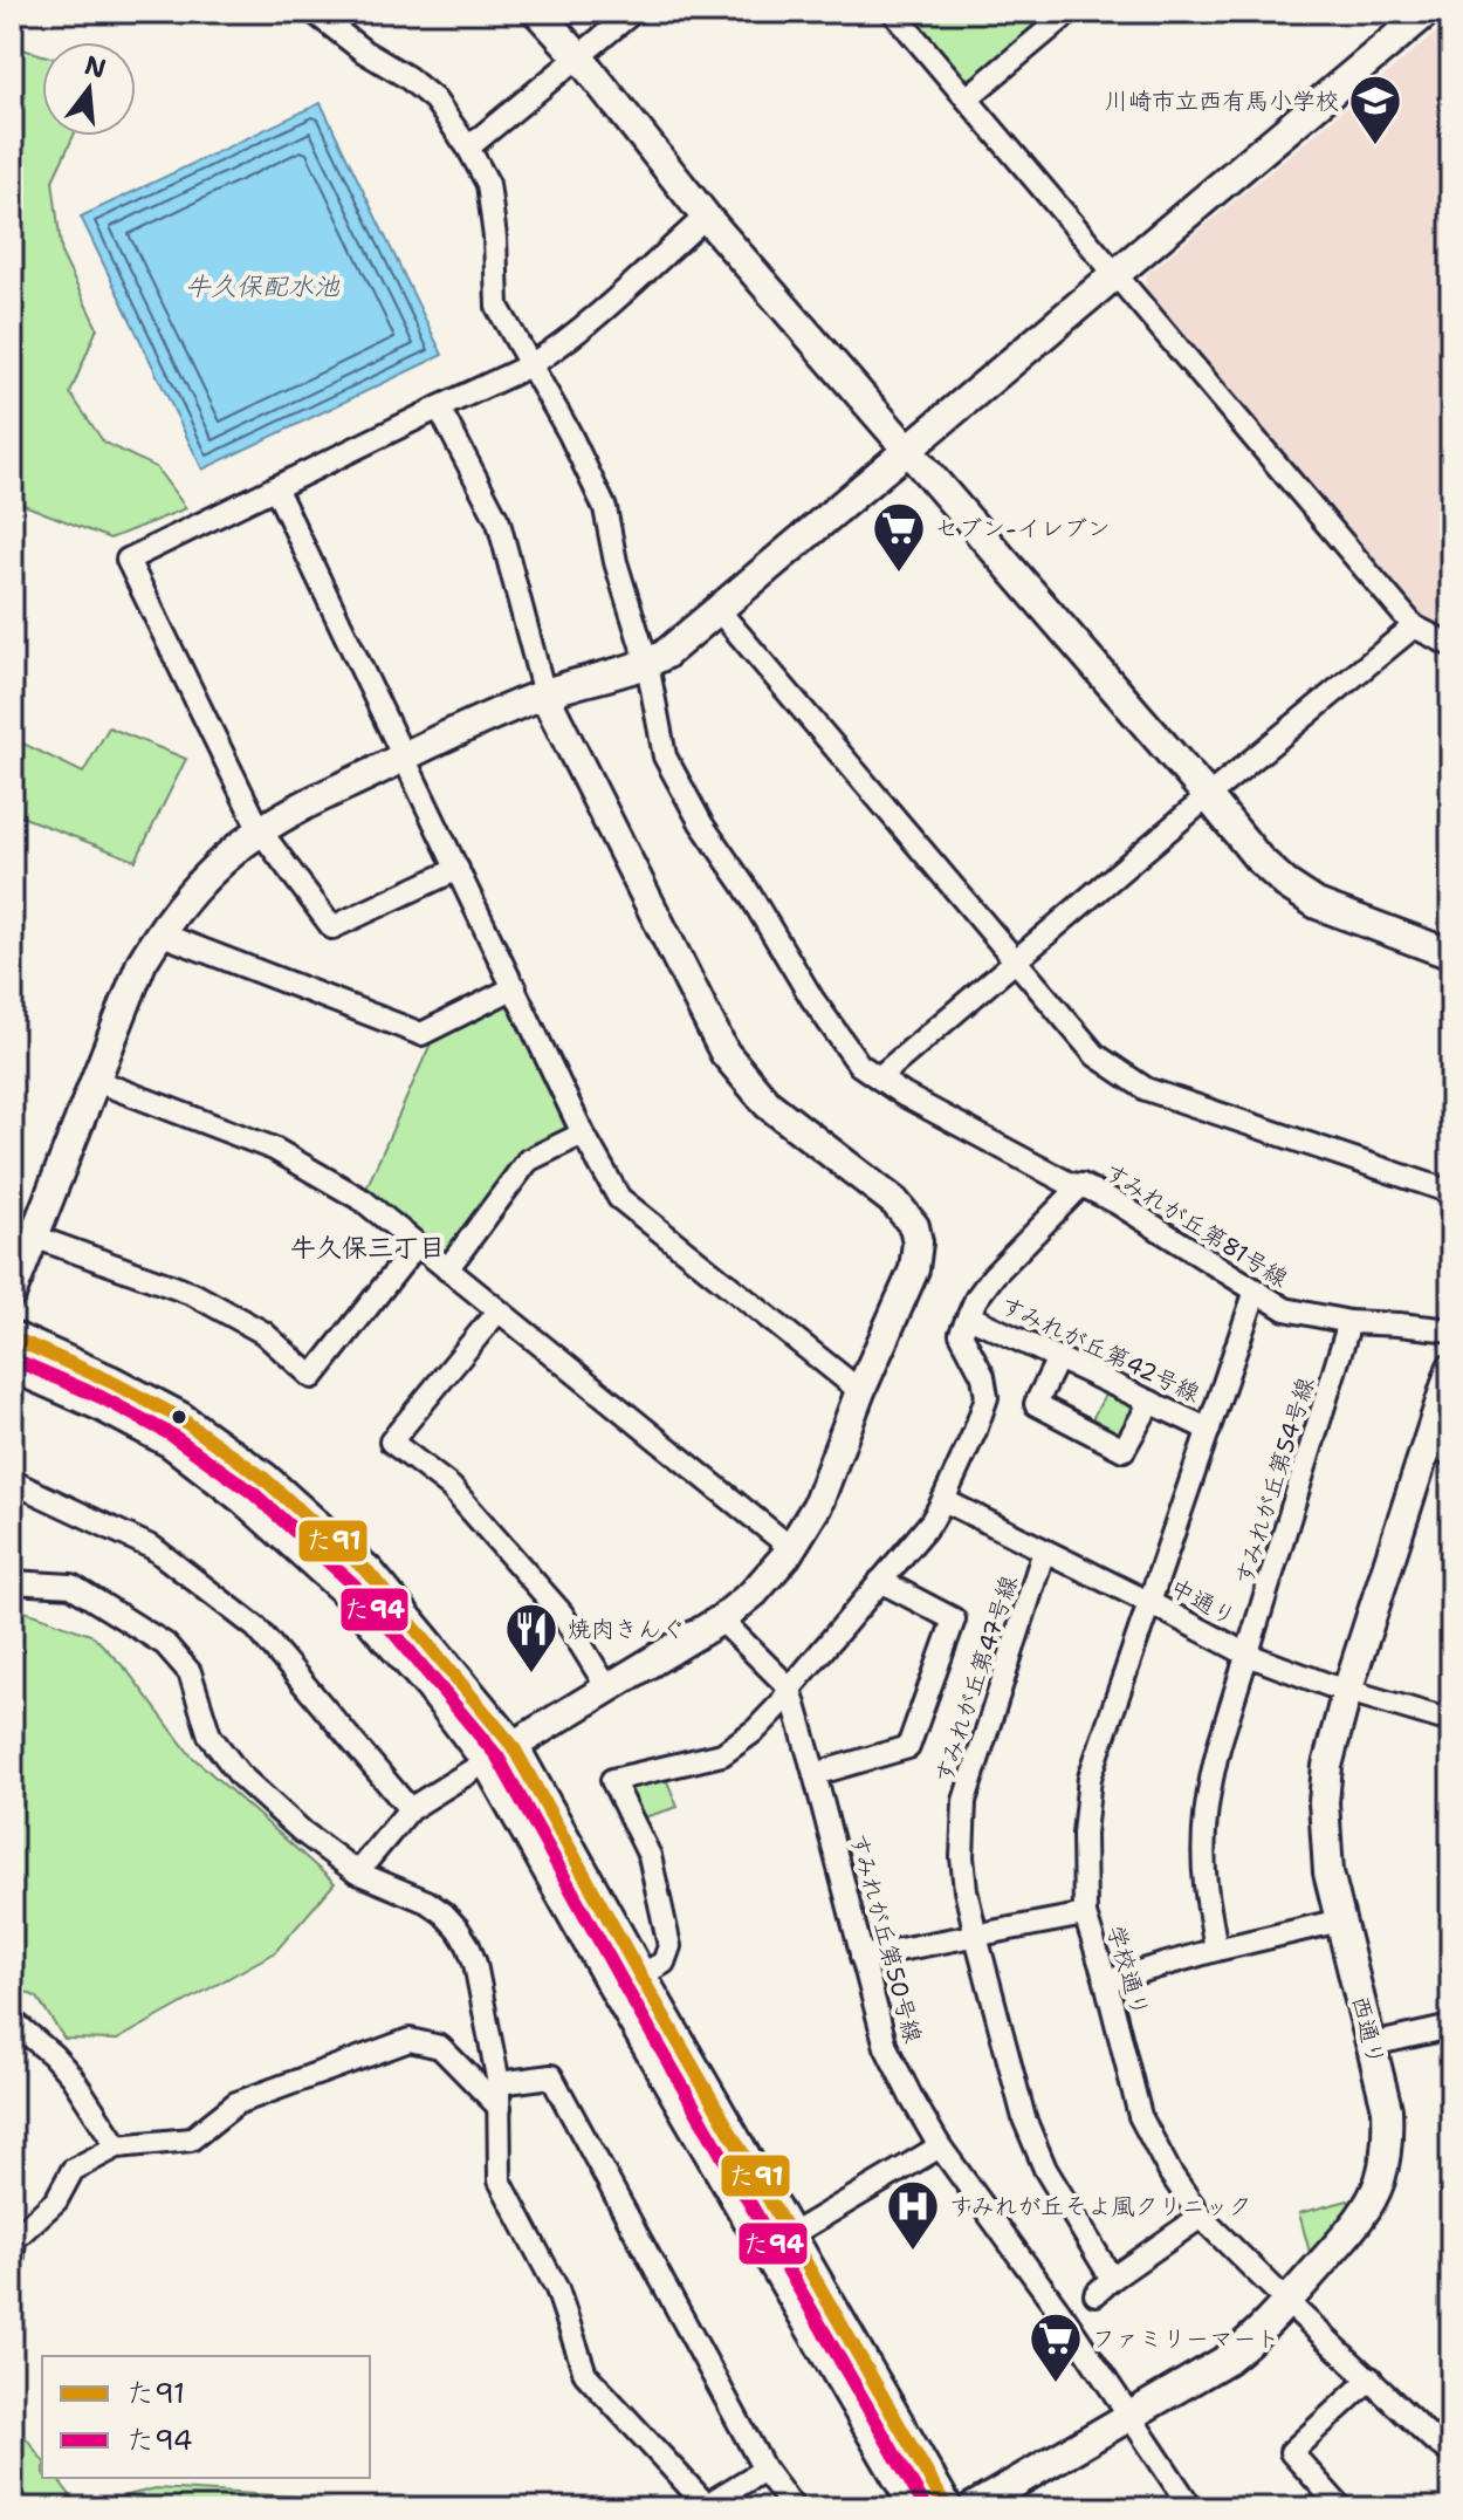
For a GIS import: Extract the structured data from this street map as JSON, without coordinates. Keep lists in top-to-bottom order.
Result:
{
  "streets": {
    "street": [
      "すみれが丘第81号線",
      "すみれが丘第42号線",
      "すみれが丘第54号線",
      "中通り",
      "すみれが丘第47号線",
      "すみれが丘第50号線",
      "学校通り",
      "西通り"
    ]
  },
  "crossings": [
    ["すみれが丘第81号線", "すみれが丘第54号線"],
    ["すみれが丘第81号線", "学校通り"],
    ["すみれが丘第42号線", "学校通り"],
    ["すみれが丘第54号線", "中通り"],
    ["中通り", "すみれが丘第47号線"],
    ["中通り", "学校通り"],
    ["中通り", "西通り"],
    ["すみれが丘第50号線", "西通り"],
    ["学校通り", "西通り"]
  ],
  "districts": ["牛久保三丁目"],
  "water": ["牛久保配水池"],
  "places": {
    "school or university": ["川崎市立西有馬小学校"],
    "supermarket": ["セブン-イレブン", "ファミリーマート"],
    "restaurant": ["焼肉きんぐ"],
    "hospital": ["すみれが丘そよ風クリニック"]
  },
  "lines": ["transit line た91", "transit line た94"],
  "legend": ["た91", "た94"],
  "north": "top"
}
